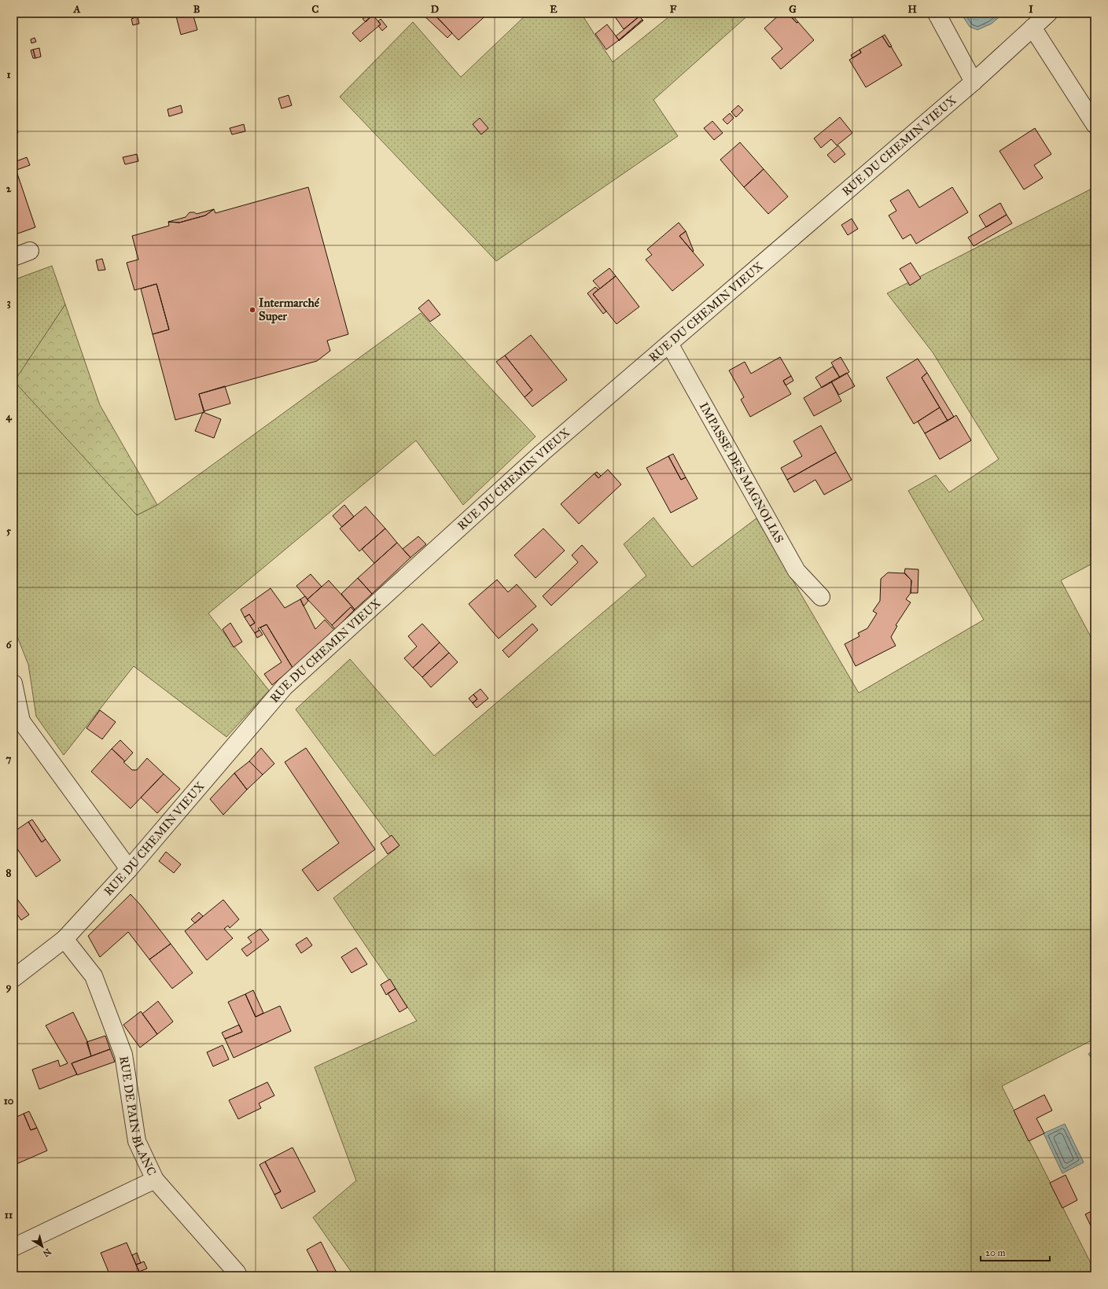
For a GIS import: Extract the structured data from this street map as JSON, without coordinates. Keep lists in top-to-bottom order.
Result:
{
  "streets": {
    "street": ["RUE DU CHEMIN VIEUX", "IMPASSE DES MAGNOLIAS", "RUE DE PAIN BLANC"]
  },
  "crossings": [
    ["RUE DU CHEMIN VIEUX", "IMPASSE DES MAGNOLIAS"],
    ["RUE DU CHEMIN VIEUX", "RUE DE PAIN BLANC"]
  ],
  "places": ["Intermarché Super"],
  "scale_bar": "20 m",
  "north": "bottom right",
  "grid": {
    "columns": [
      "A",
      "B",
      "C",
      "D",
      "E",
      "F",
      "G",
      "H",
      "I"
    ],
    "rows": [
      "1",
      "2",
      "3",
      "4",
      "5",
      "6",
      "7",
      "8",
      "9",
      "10",
      "11"
    ]
  }
}
